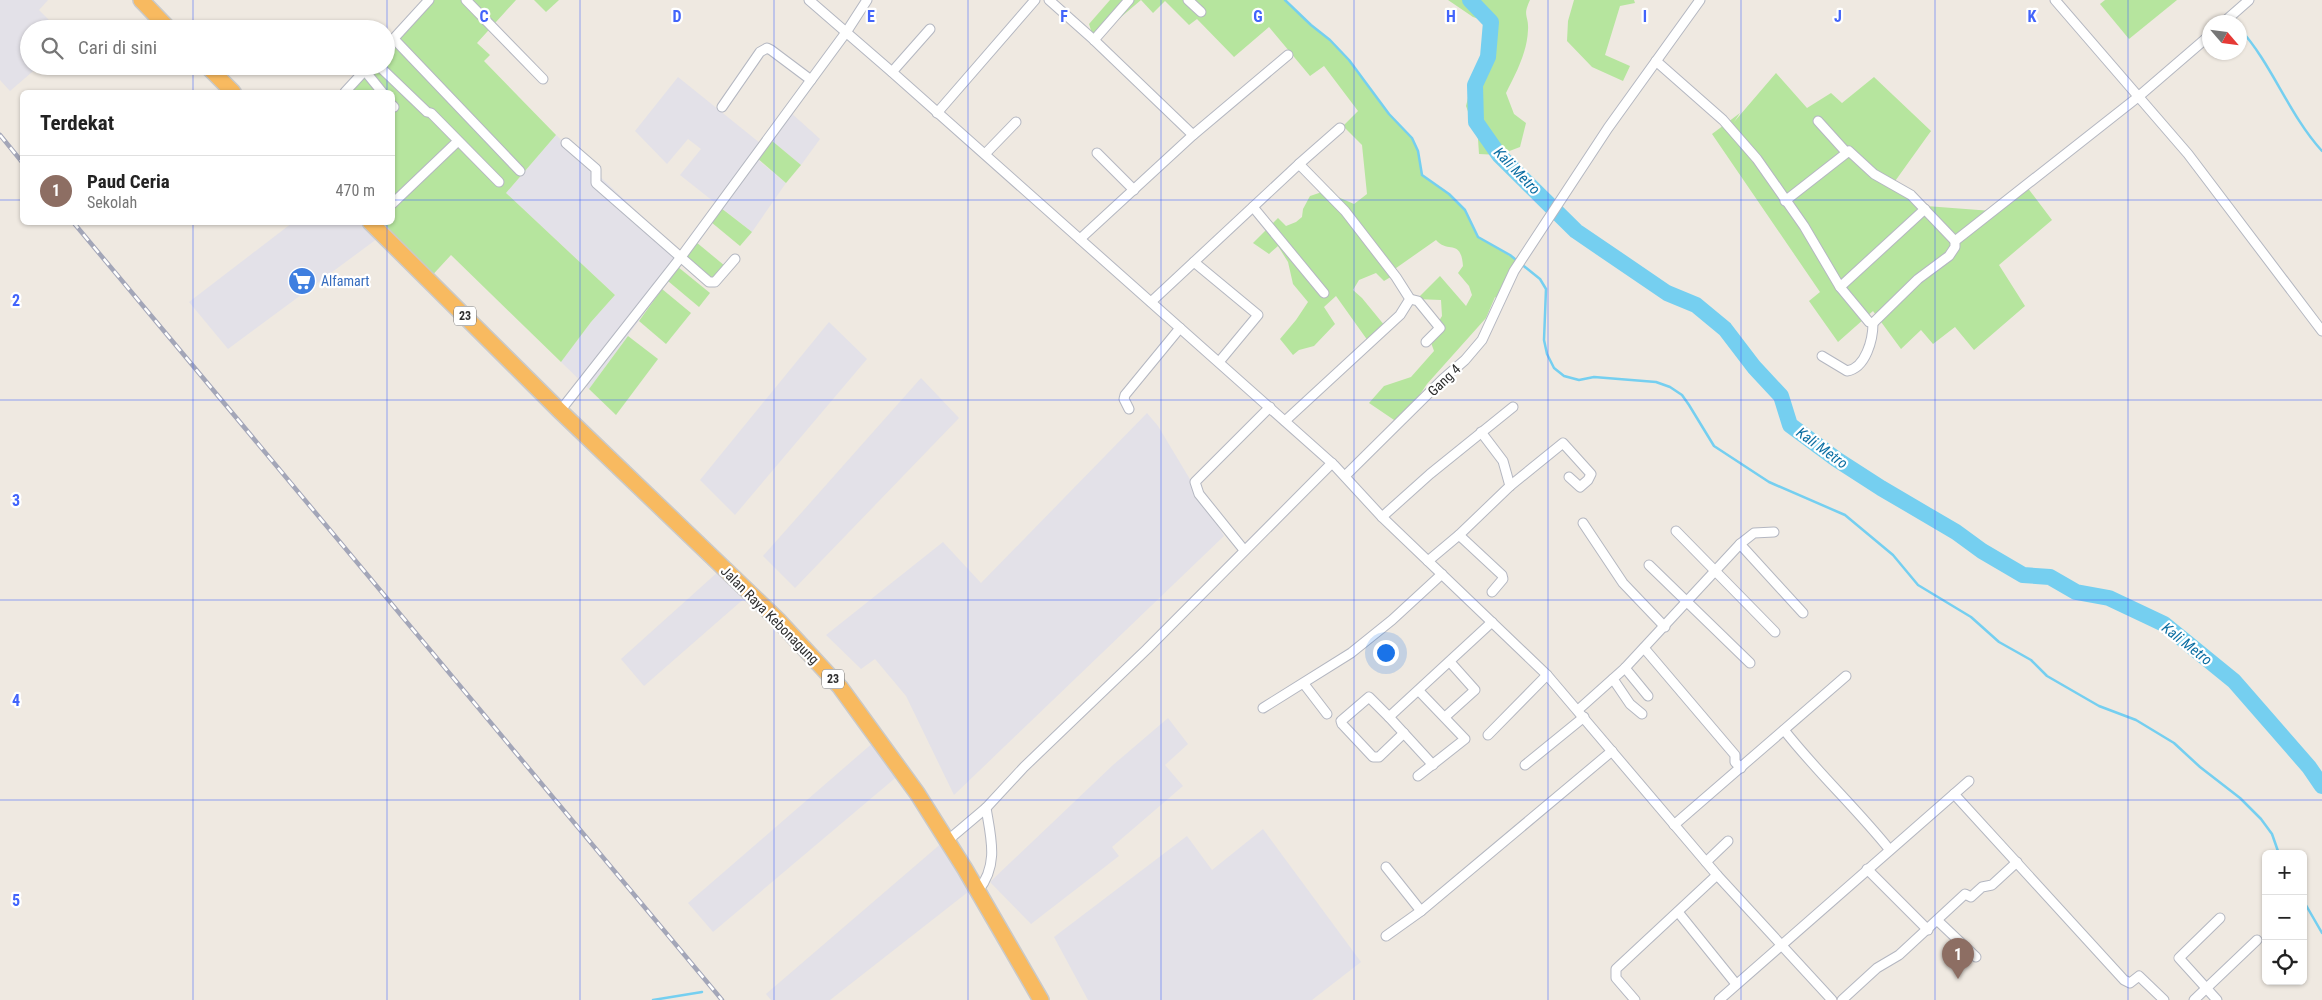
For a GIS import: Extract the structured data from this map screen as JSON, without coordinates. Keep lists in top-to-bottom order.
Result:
{
  "streets": {
    "highway": ["23", "Jalan Raya Kebonagung"],
    "street": ["Gang 4"]
  },
  "crossings": [
    ["23", "Jalan Raya Kebonagung"]
  ],
  "water": ["Kali Metro"],
  "places": {
    "supermarket": ["Alfamart"]
  },
  "north": "bottom right",
  "page": {
    "search": "Cari di sini",
    "heading": "Terdekat",
    "list": [
      {
        "mark": "1",
        "name": "Paud Ceria",
        "note": "Sekolah",
        "value": "470 m"
      }
    ],
    "map_buttons": ["+", "−"],
    "pins": "1"
  },
  "grid": {
    "columns": [
      "C",
      "D",
      "E",
      "F",
      "G",
      "H",
      "I",
      "J",
      "K"
    ],
    "rows": [
      "2",
      "3",
      "4",
      "5"
    ]
  }
}
